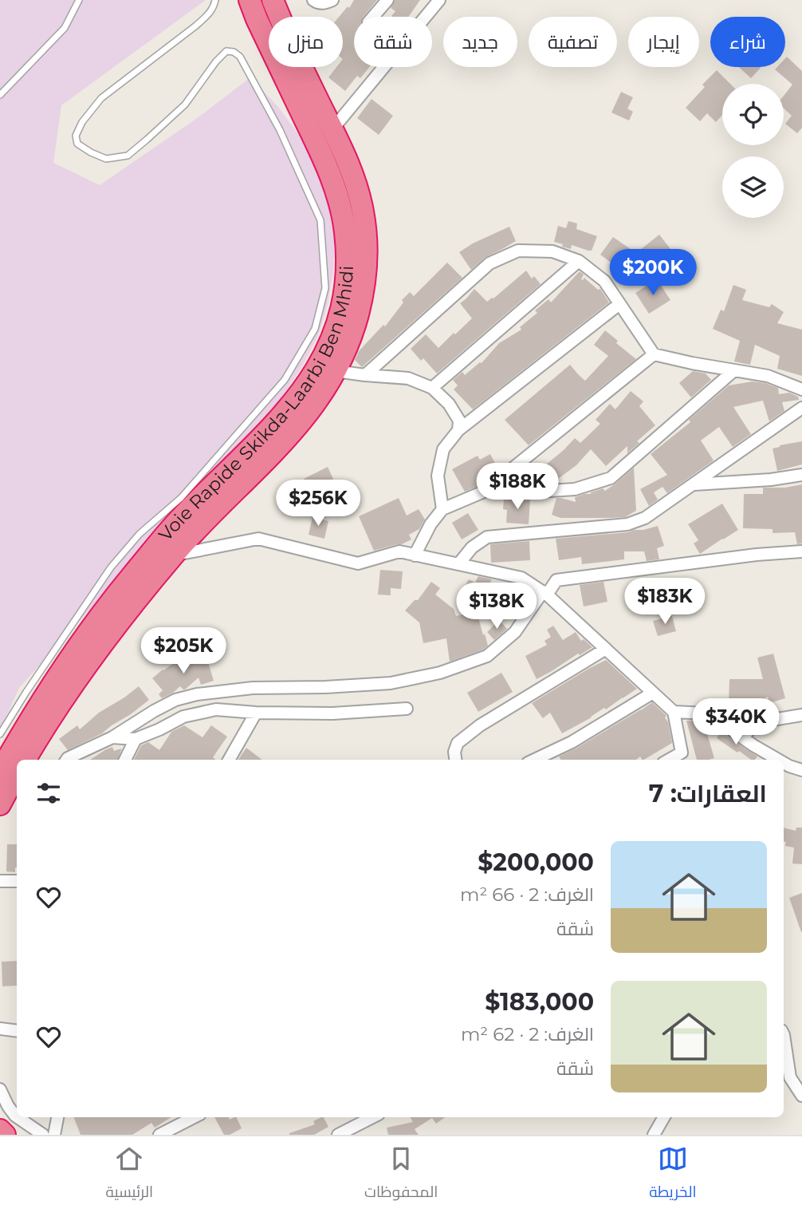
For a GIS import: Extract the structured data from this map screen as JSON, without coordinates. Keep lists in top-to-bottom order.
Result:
{
  "streets": {
    "highway": ["Voie Rapide Skikda-Laarbi Ben Mhidi"]
  },
  "page": {
    "chip": [
      "شراء",
      "إيجار",
      "تصفية",
      "جديد",
      "شقة",
      "منزل"
    ],
    "price": [
      "$200K",
      "$188K",
      "$256K",
      "$183K",
      "$138K",
      "$205K",
      "$340K"
    ],
    "heading": "العقارات: 7",
    "list": [
      {
        "name": "$200,000",
        "note": "الغرف: 2 · 66 m² · شقة"
      },
      {
        "name": "$183,000",
        "note": "الغرف: 2 · 62 m² · شقة"
      }
    ],
    "tabs": ["الخريطة", "المحفوظات", "الرئيسية"]
  }
}
